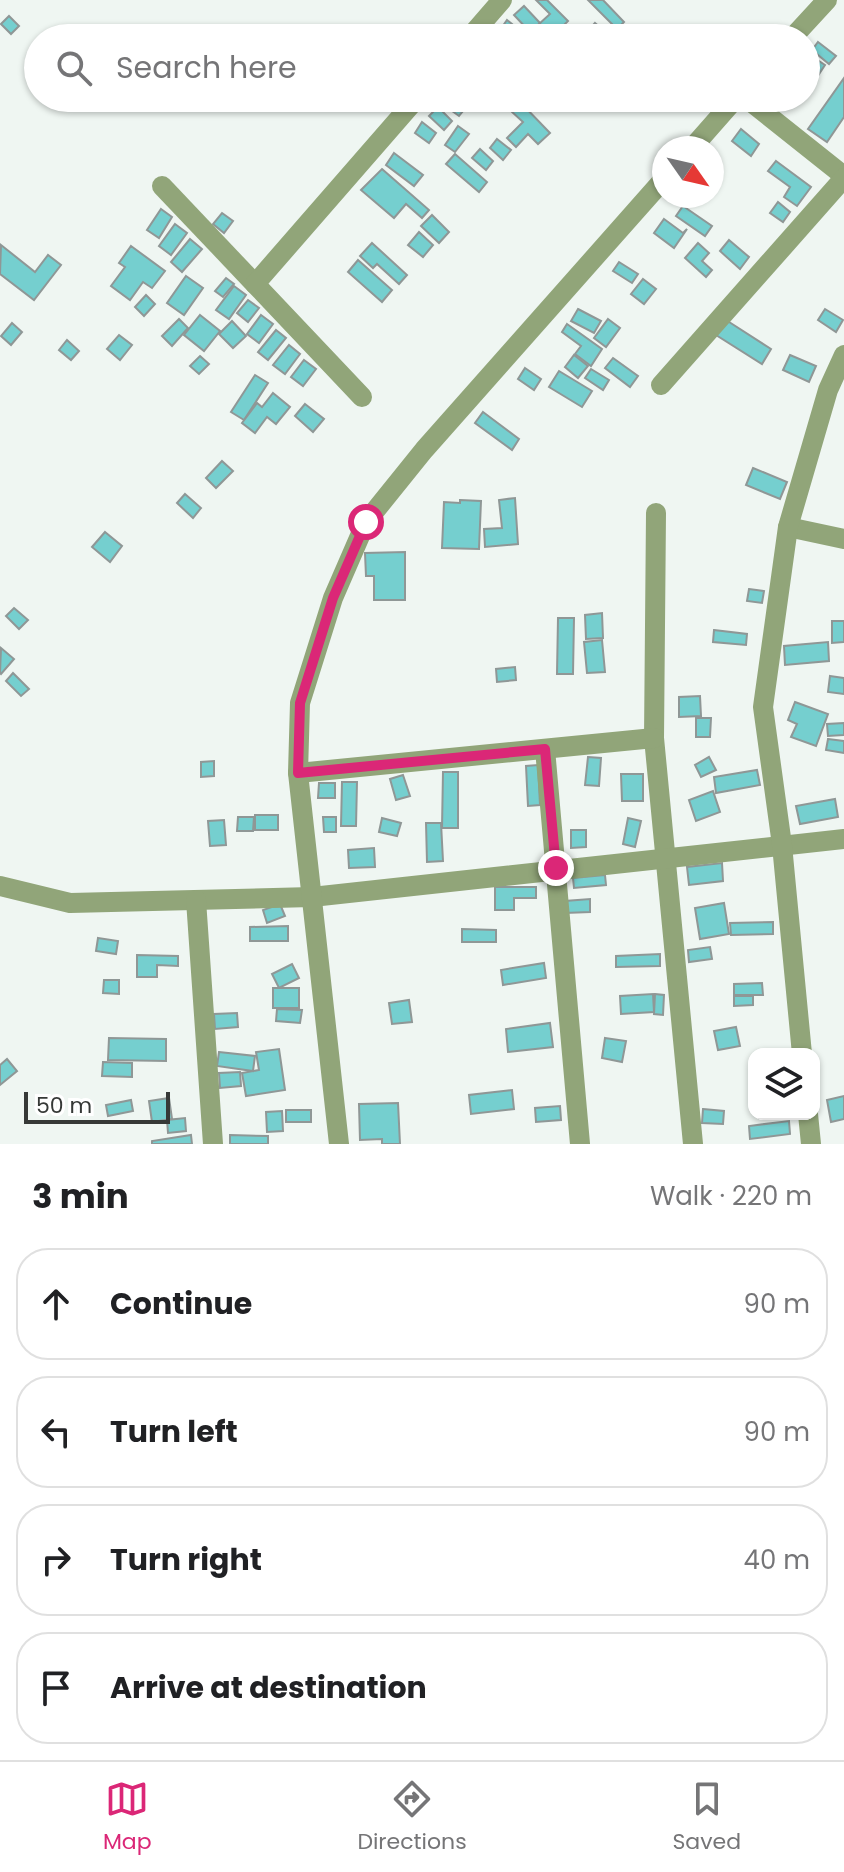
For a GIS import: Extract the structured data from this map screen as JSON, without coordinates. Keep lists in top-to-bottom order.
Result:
{
  "scale_bar": "50 m",
  "north": "bottom right",
  "page": {
    "search": "Search here",
    "scale": "50 m",
    "heading": ["3 min", "Walk · 220 m"],
    "list": [
      ["Continue", "90 m"],
      ["Turn left", "90 m"],
      ["Turn right", "40 m"],
      "Arrive at destination"
    ],
    "nav": ["Map", "Directions", "Saved"]
  }
}
